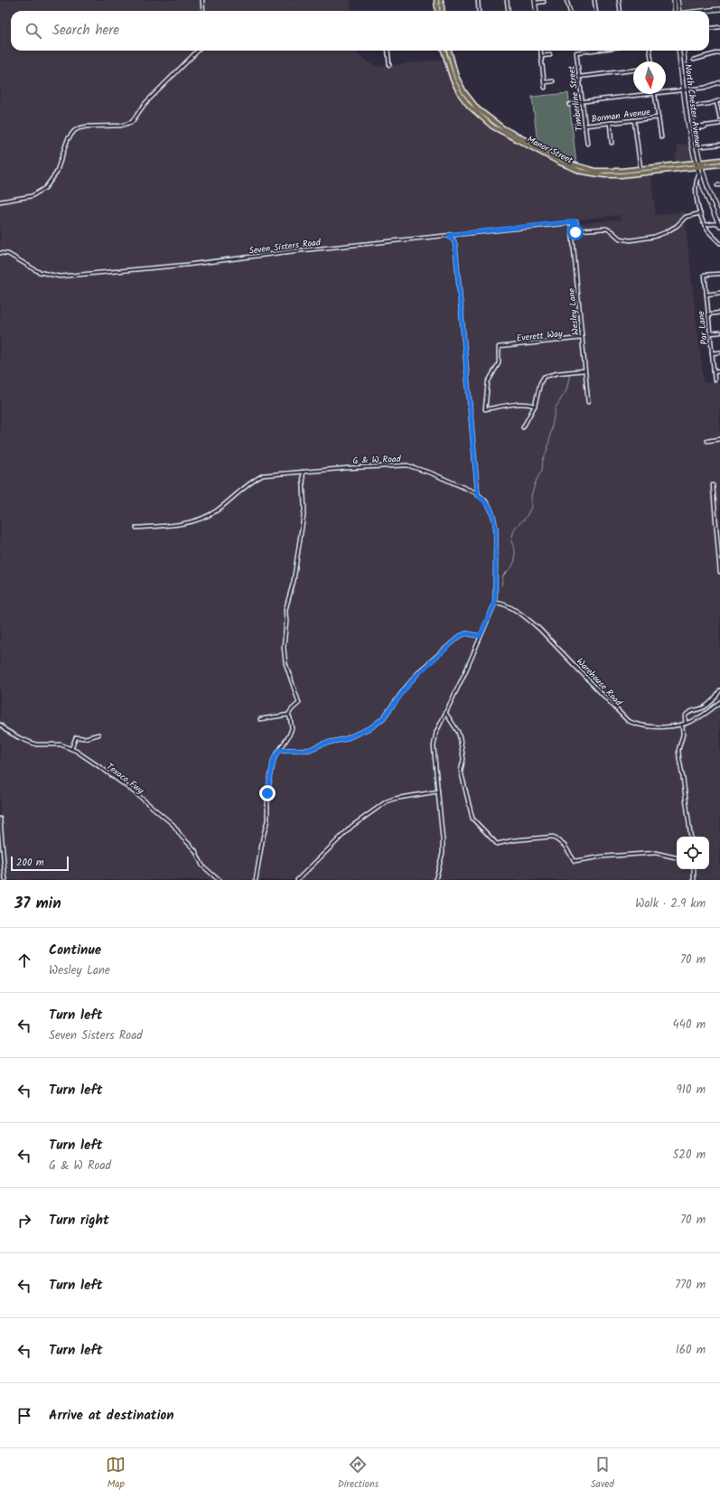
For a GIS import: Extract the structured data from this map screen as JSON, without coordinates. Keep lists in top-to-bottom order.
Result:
{
  "streets": {
    "main road": ["North Chester Avenue", "Manor Street"],
    "street": [
      "Timberline Street",
      "Borman Avenue",
      "Seven Sisters Road",
      "Wesley Lane",
      "Par Lane",
      "Everett Way",
      "G & W Road",
      "Warehouse Road",
      "Texaco Fwy"
    ]
  },
  "crossings": [
    ["Timberline Street", "Borman Avenue"],
    ["North Chester Avenue", "Manor Street"],
    ["Seven Sisters Road", "Wesley Lane"],
    ["Wesley Lane", "Everett Way"],
    ["G & W Road", "Warehouse Road"]
  ],
  "scale_bar": "200 m",
  "north": "bottom",
  "page": {
    "search": "Search here",
    "scale": "200 m",
    "heading": ["37 min", "Walk · 2.9 km"],
    "list": [
      ["Continue", "Wesley Lane", "70 m"],
      ["Turn left", "Seven Sisters Road", "440 m"],
      ["Turn left", "910 m"],
      ["Turn left", "G & W Road", "520 m"],
      ["Turn right", "70 m"],
      ["Turn left", "770 m"],
      ["Turn left", "160 m"],
      "Arrive at destination"
    ],
    "nav": ["Map", "Directions", "Saved"]
  }
}
